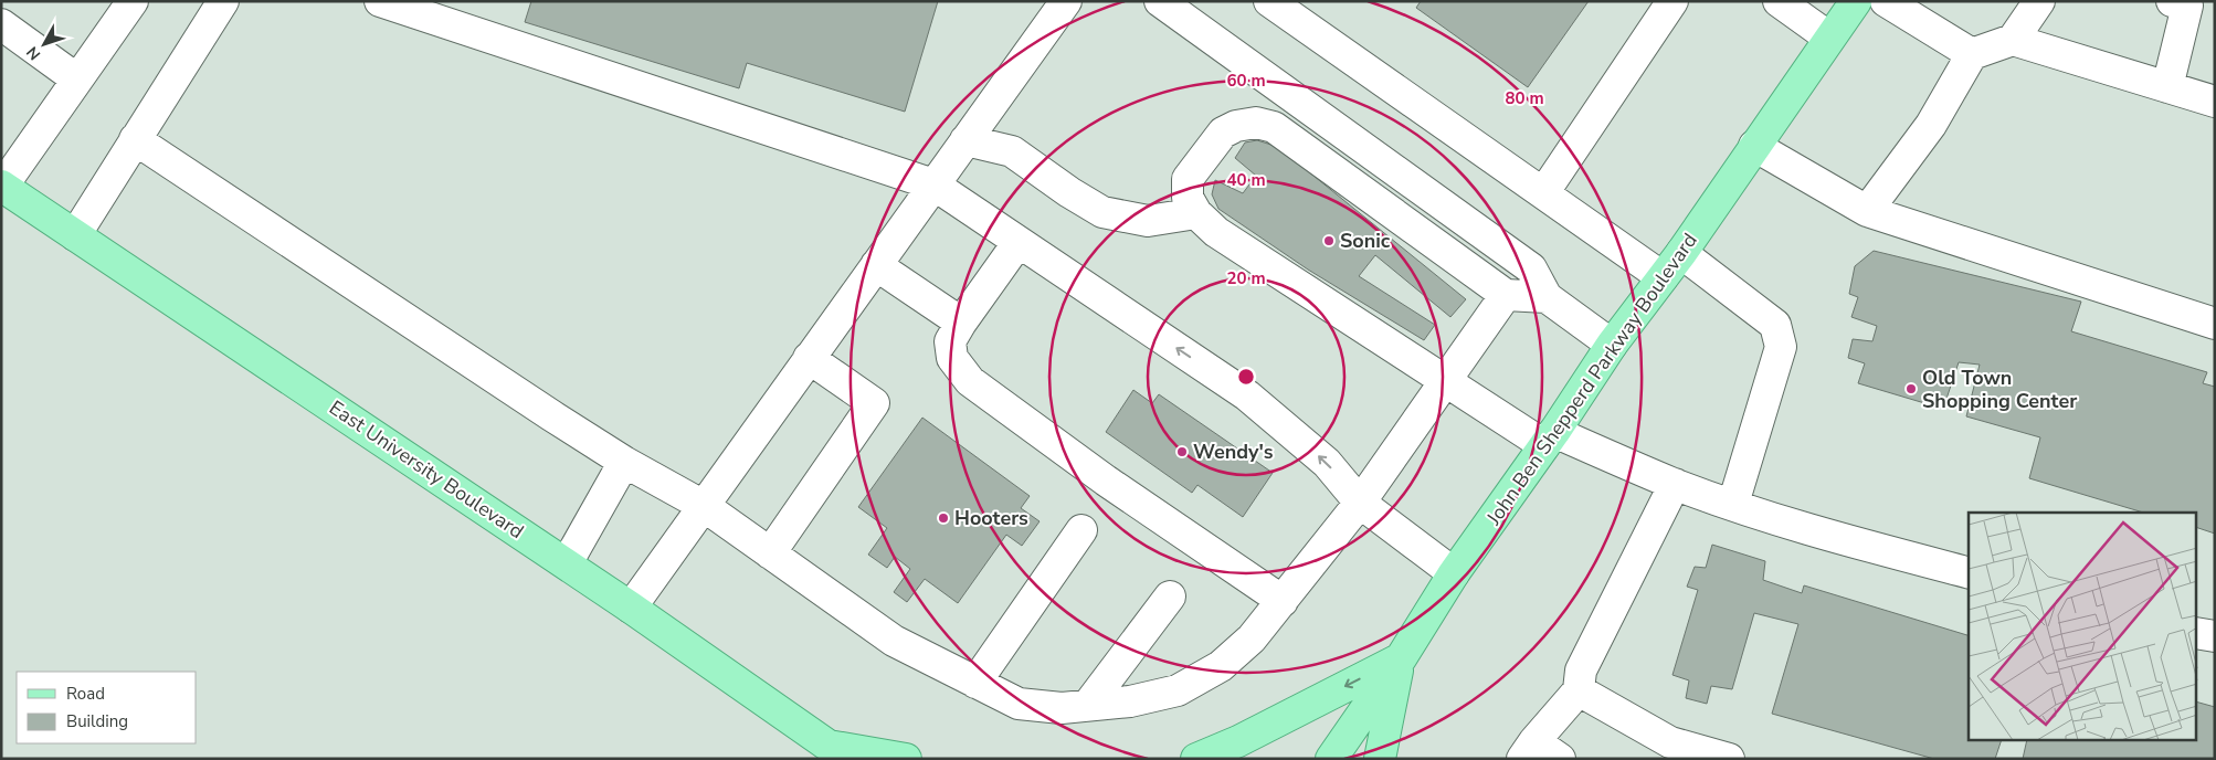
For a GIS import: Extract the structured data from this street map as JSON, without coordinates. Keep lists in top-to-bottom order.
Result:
{
  "streets": {
    "main road": ["John Ben Shepperd Parkway Boulevard", "East University Boulevard"]
  },
  "places": [
    "Sonic",
    "Old Town Shopping Center",
    "Wendy's",
    "Hooters"
  ],
  "legend": ["Road", "Building"],
  "north": "bottom left",
  "rings": [
    "60 m",
    "80 m",
    "40 m",
    "20 m"
  ]
}
